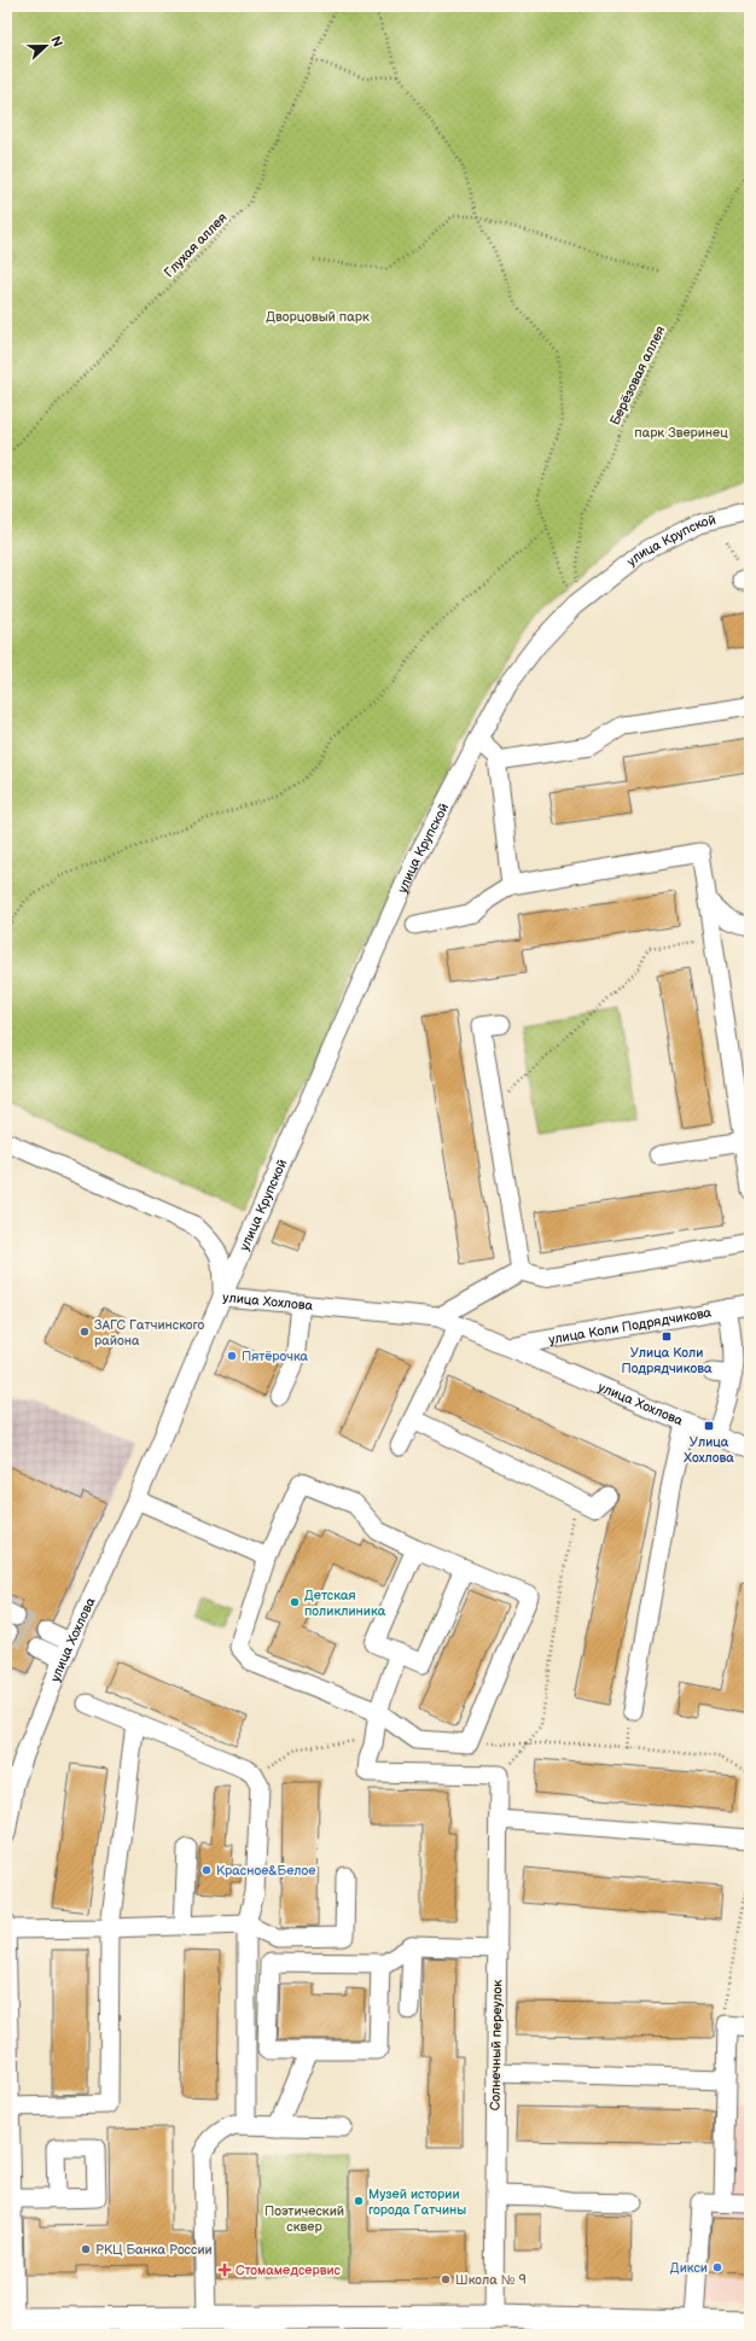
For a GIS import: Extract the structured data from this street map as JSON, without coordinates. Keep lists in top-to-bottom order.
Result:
{
  "streets": {
    "street": [
      "улица Крупской",
      "улица Хохлова",
      "улица Коли Подрядчикова",
      "Солнечный переулок"
    ],
    "path": ["Глухая аллея", "Берёзовая аллея"]
  },
  "crossings": [
    ["Берёзовая аллея", "улица Крупской"],
    ["улица Крупской", "улица Хохлова"],
    ["улица Хохлова", "улица Коли Подрядчикова"]
  ],
  "parks": ["Дворцовый парк", "парк Зверинец", "Поэтический сквер"],
  "places": {
    "other": [
      "ЗАГС Гатчинского района",
      "Пятёрочка",
      "Детская поликлиника",
      "Красное&Белое",
      "Музей истории города Гатчины",
      "РКЦ Банка России",
      "Дикси",
      "Школа № 9"
    ],
    "transit": ["Улица Коли Подрядчикова", "Улица Хохлова"],
    "health": ["Стомамедсервис"]
  },
  "north": "right"
}
